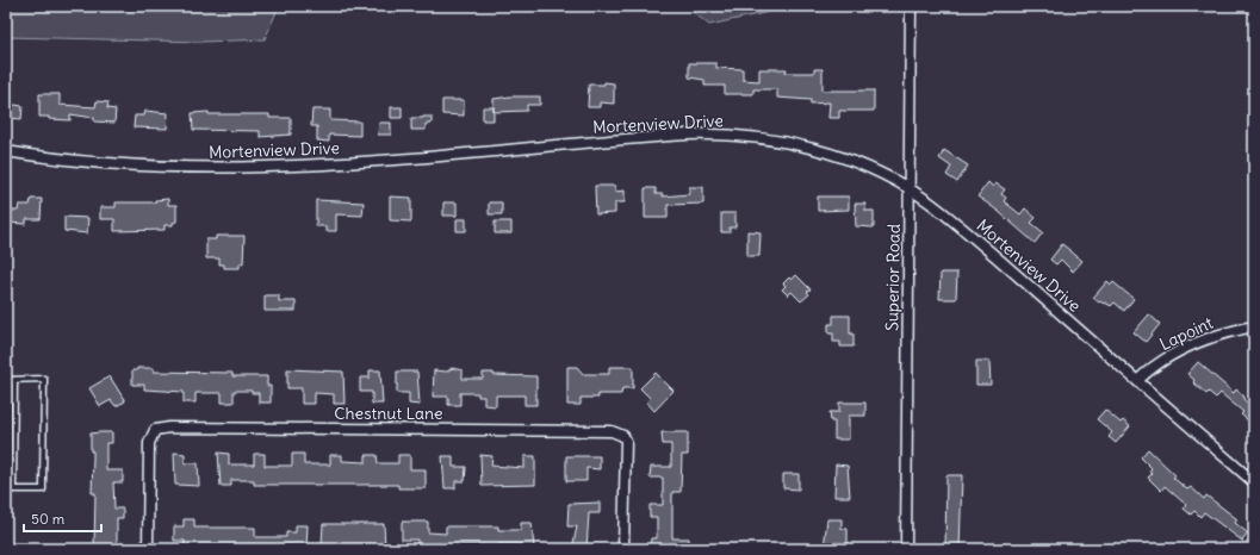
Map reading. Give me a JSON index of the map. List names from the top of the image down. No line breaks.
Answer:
{"streets":{"street":["Mortenview Drive","Superior Road","Lapoint","Chestnut Lane"]},"crossings":[["Mortenview Drive","Superior Road"],["Mortenview Drive","Lapoint"]],"scale_bar":"50 m"}
